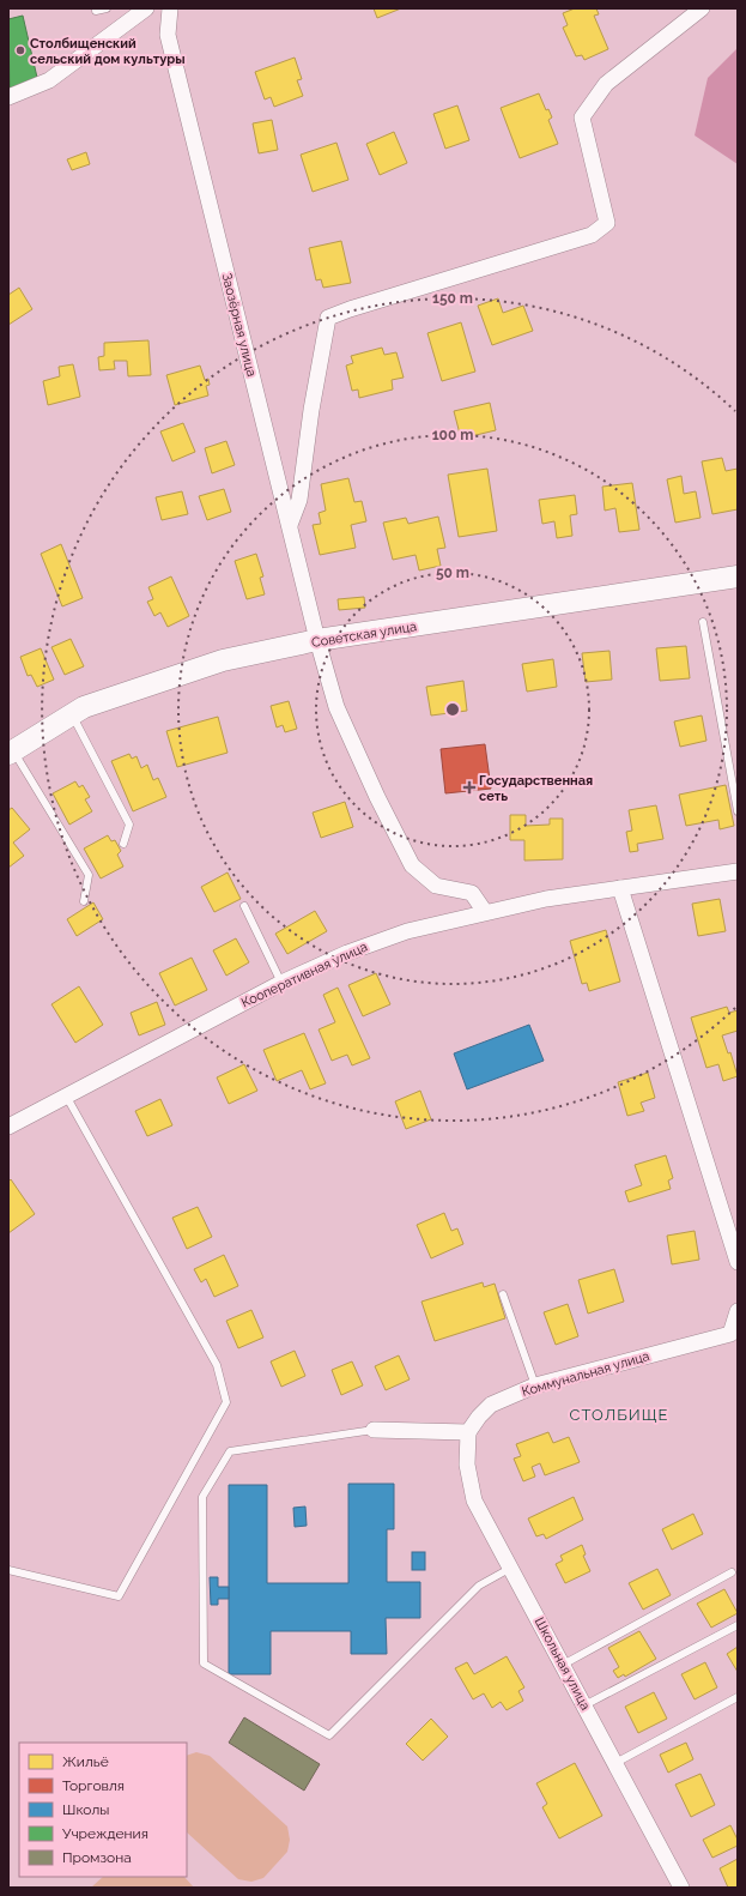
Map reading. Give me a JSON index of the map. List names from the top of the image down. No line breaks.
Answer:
{"streets":{"street":["Заозёрная улица","Советская улица","Кооперативная улица","Коммунальная улица","Школьная улица"]},"crossings":[["Заозёрная улица","Советская улица"],["Заозёрная улица","Кооперативная улица"],["Коммунальная улица","Школьная улица"]],"districts":["СТОЛБИЩЕ"],"places":{"other":["Столбищенский сельский дом культуры"],"health":["Государственная сеть"]},"legend":["Жильё","Торговля","Школы","Учреждения","Промзона"],"rings":["150 m","100 m","50 m"]}
